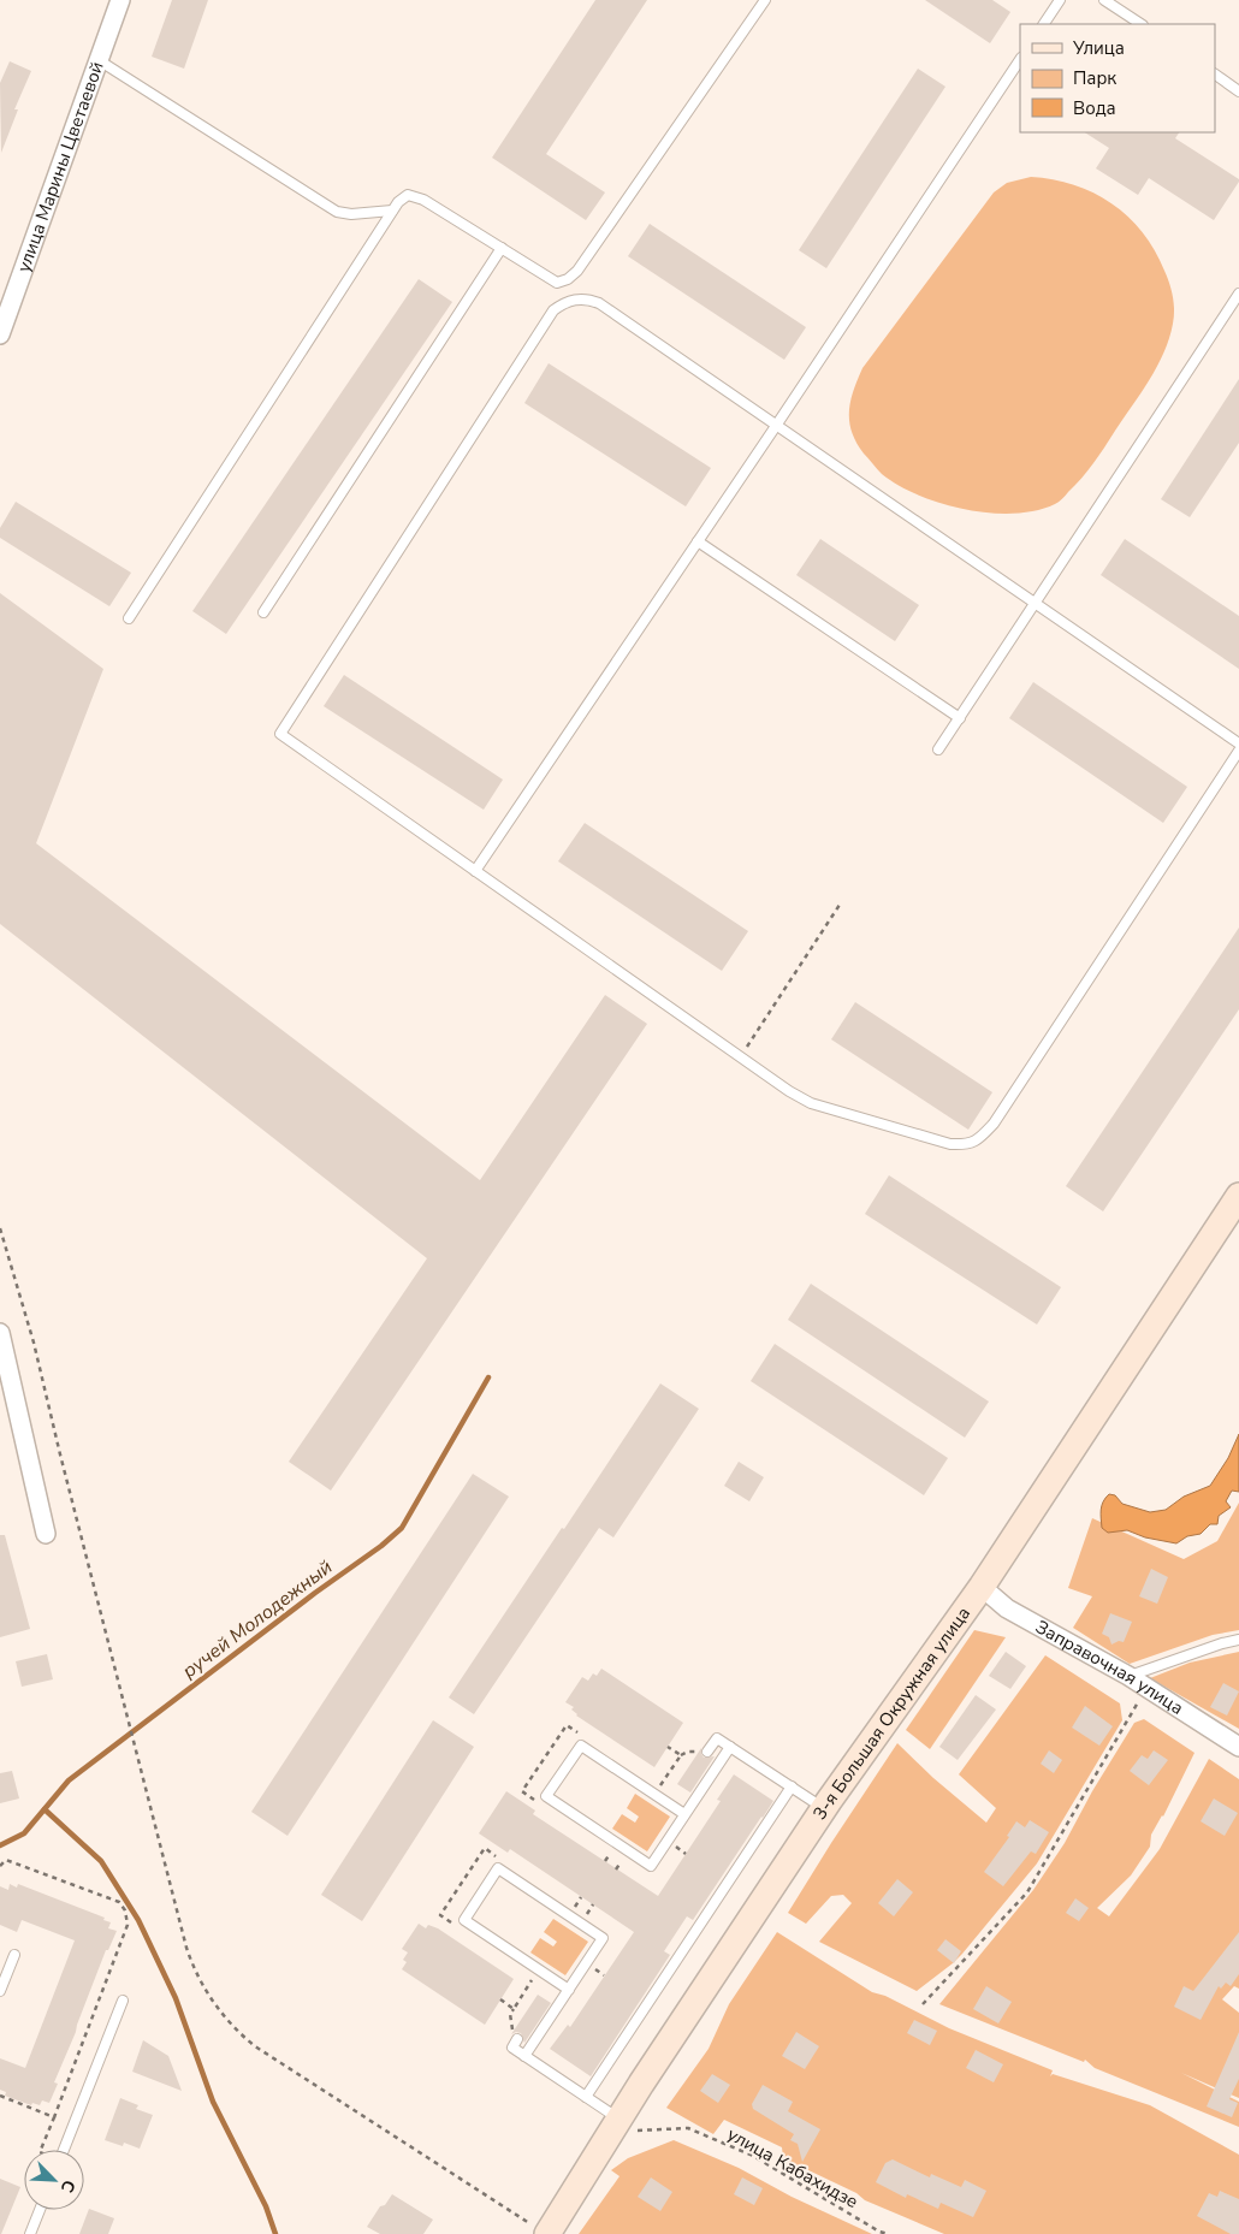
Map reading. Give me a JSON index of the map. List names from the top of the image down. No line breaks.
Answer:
{"streets":{"street":["улица Марины Цветаевой","Заправочная улица","3-я Большая Окружная улица"],"path":["улица Кабахидзе"]},"crossings":[["Заправочная улица","3-я Большая Окружная улица"],["3-я Большая Окружная улица","улица Кабахидзе"]],"water":["ручей Молодежный"],"legend":["Улица","Парк","Вода"],"north":"bottom right"}
